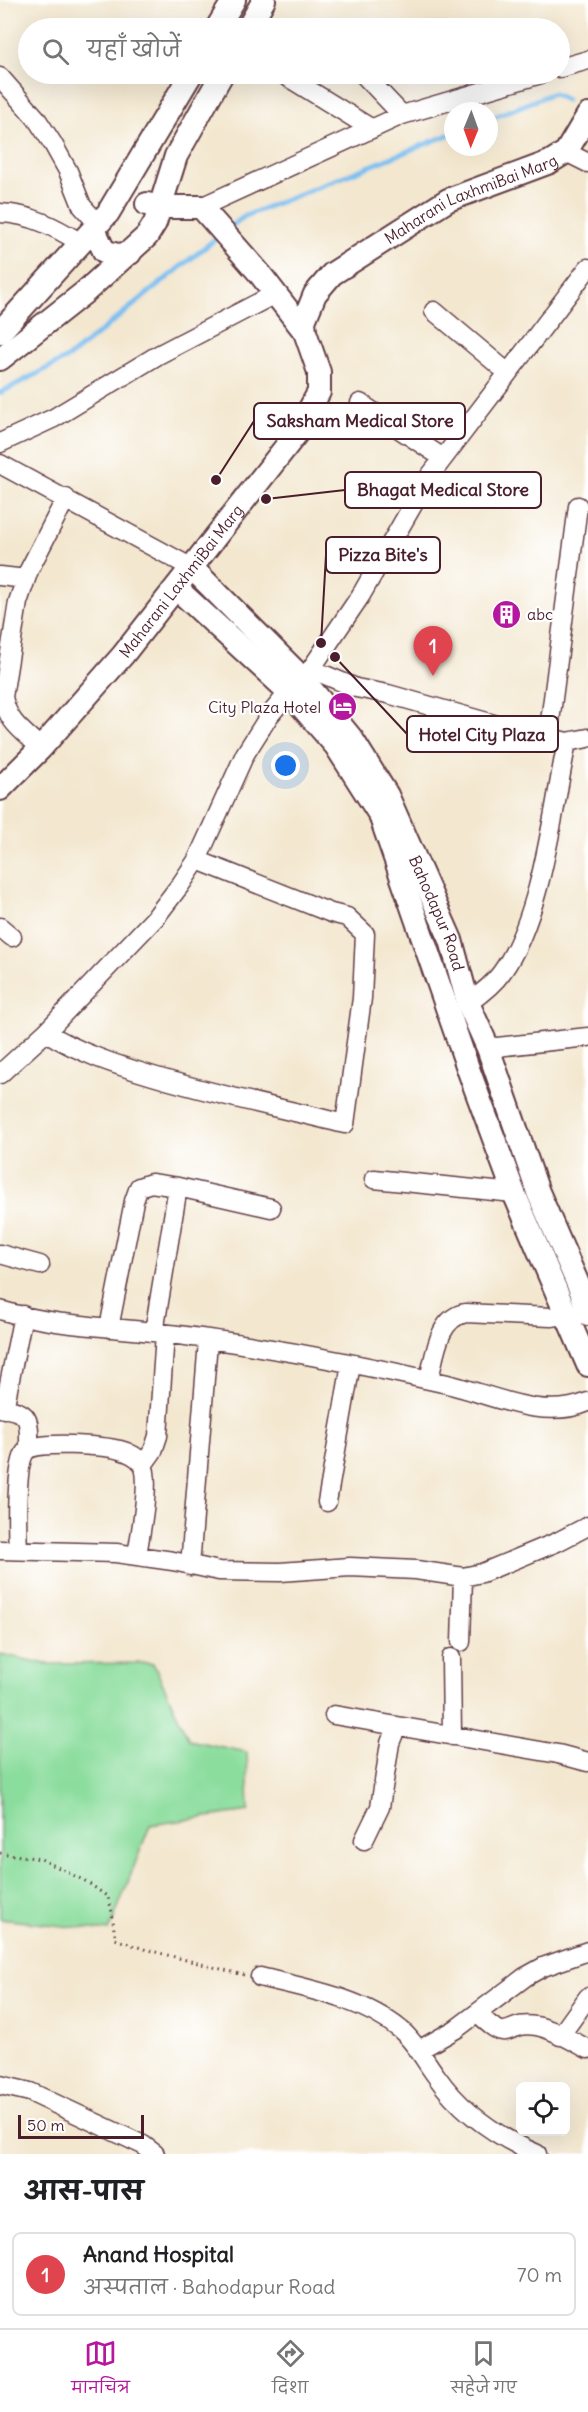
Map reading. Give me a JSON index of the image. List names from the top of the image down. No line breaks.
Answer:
{"streets":{"main road":["Maharani LaxhmiBai Marg","Bahodapur Road"]},"crossings":[["Maharani LaxhmiBai Marg","Bahodapur Road"]],"places":{"other":["Saksham Medical Store","Bhagat Medical Store","Pizza Bite's","Hotel City Plaza"],"building":["abc"],"hotel":["City Plaza Hotel"]},"scale_bar":"50 m","north":"bottom","page":{"search":"यहाँ खोजें","pins":"1","scale":"50 m","heading":"आस-पास","list":[{"mark":"1","name":"Anand Hospital","note":"अस्पताल · Bahodapur Road","value":"70 m"}],"nav":["मानचित्र","दिशा","सहेजे गए"]}}
